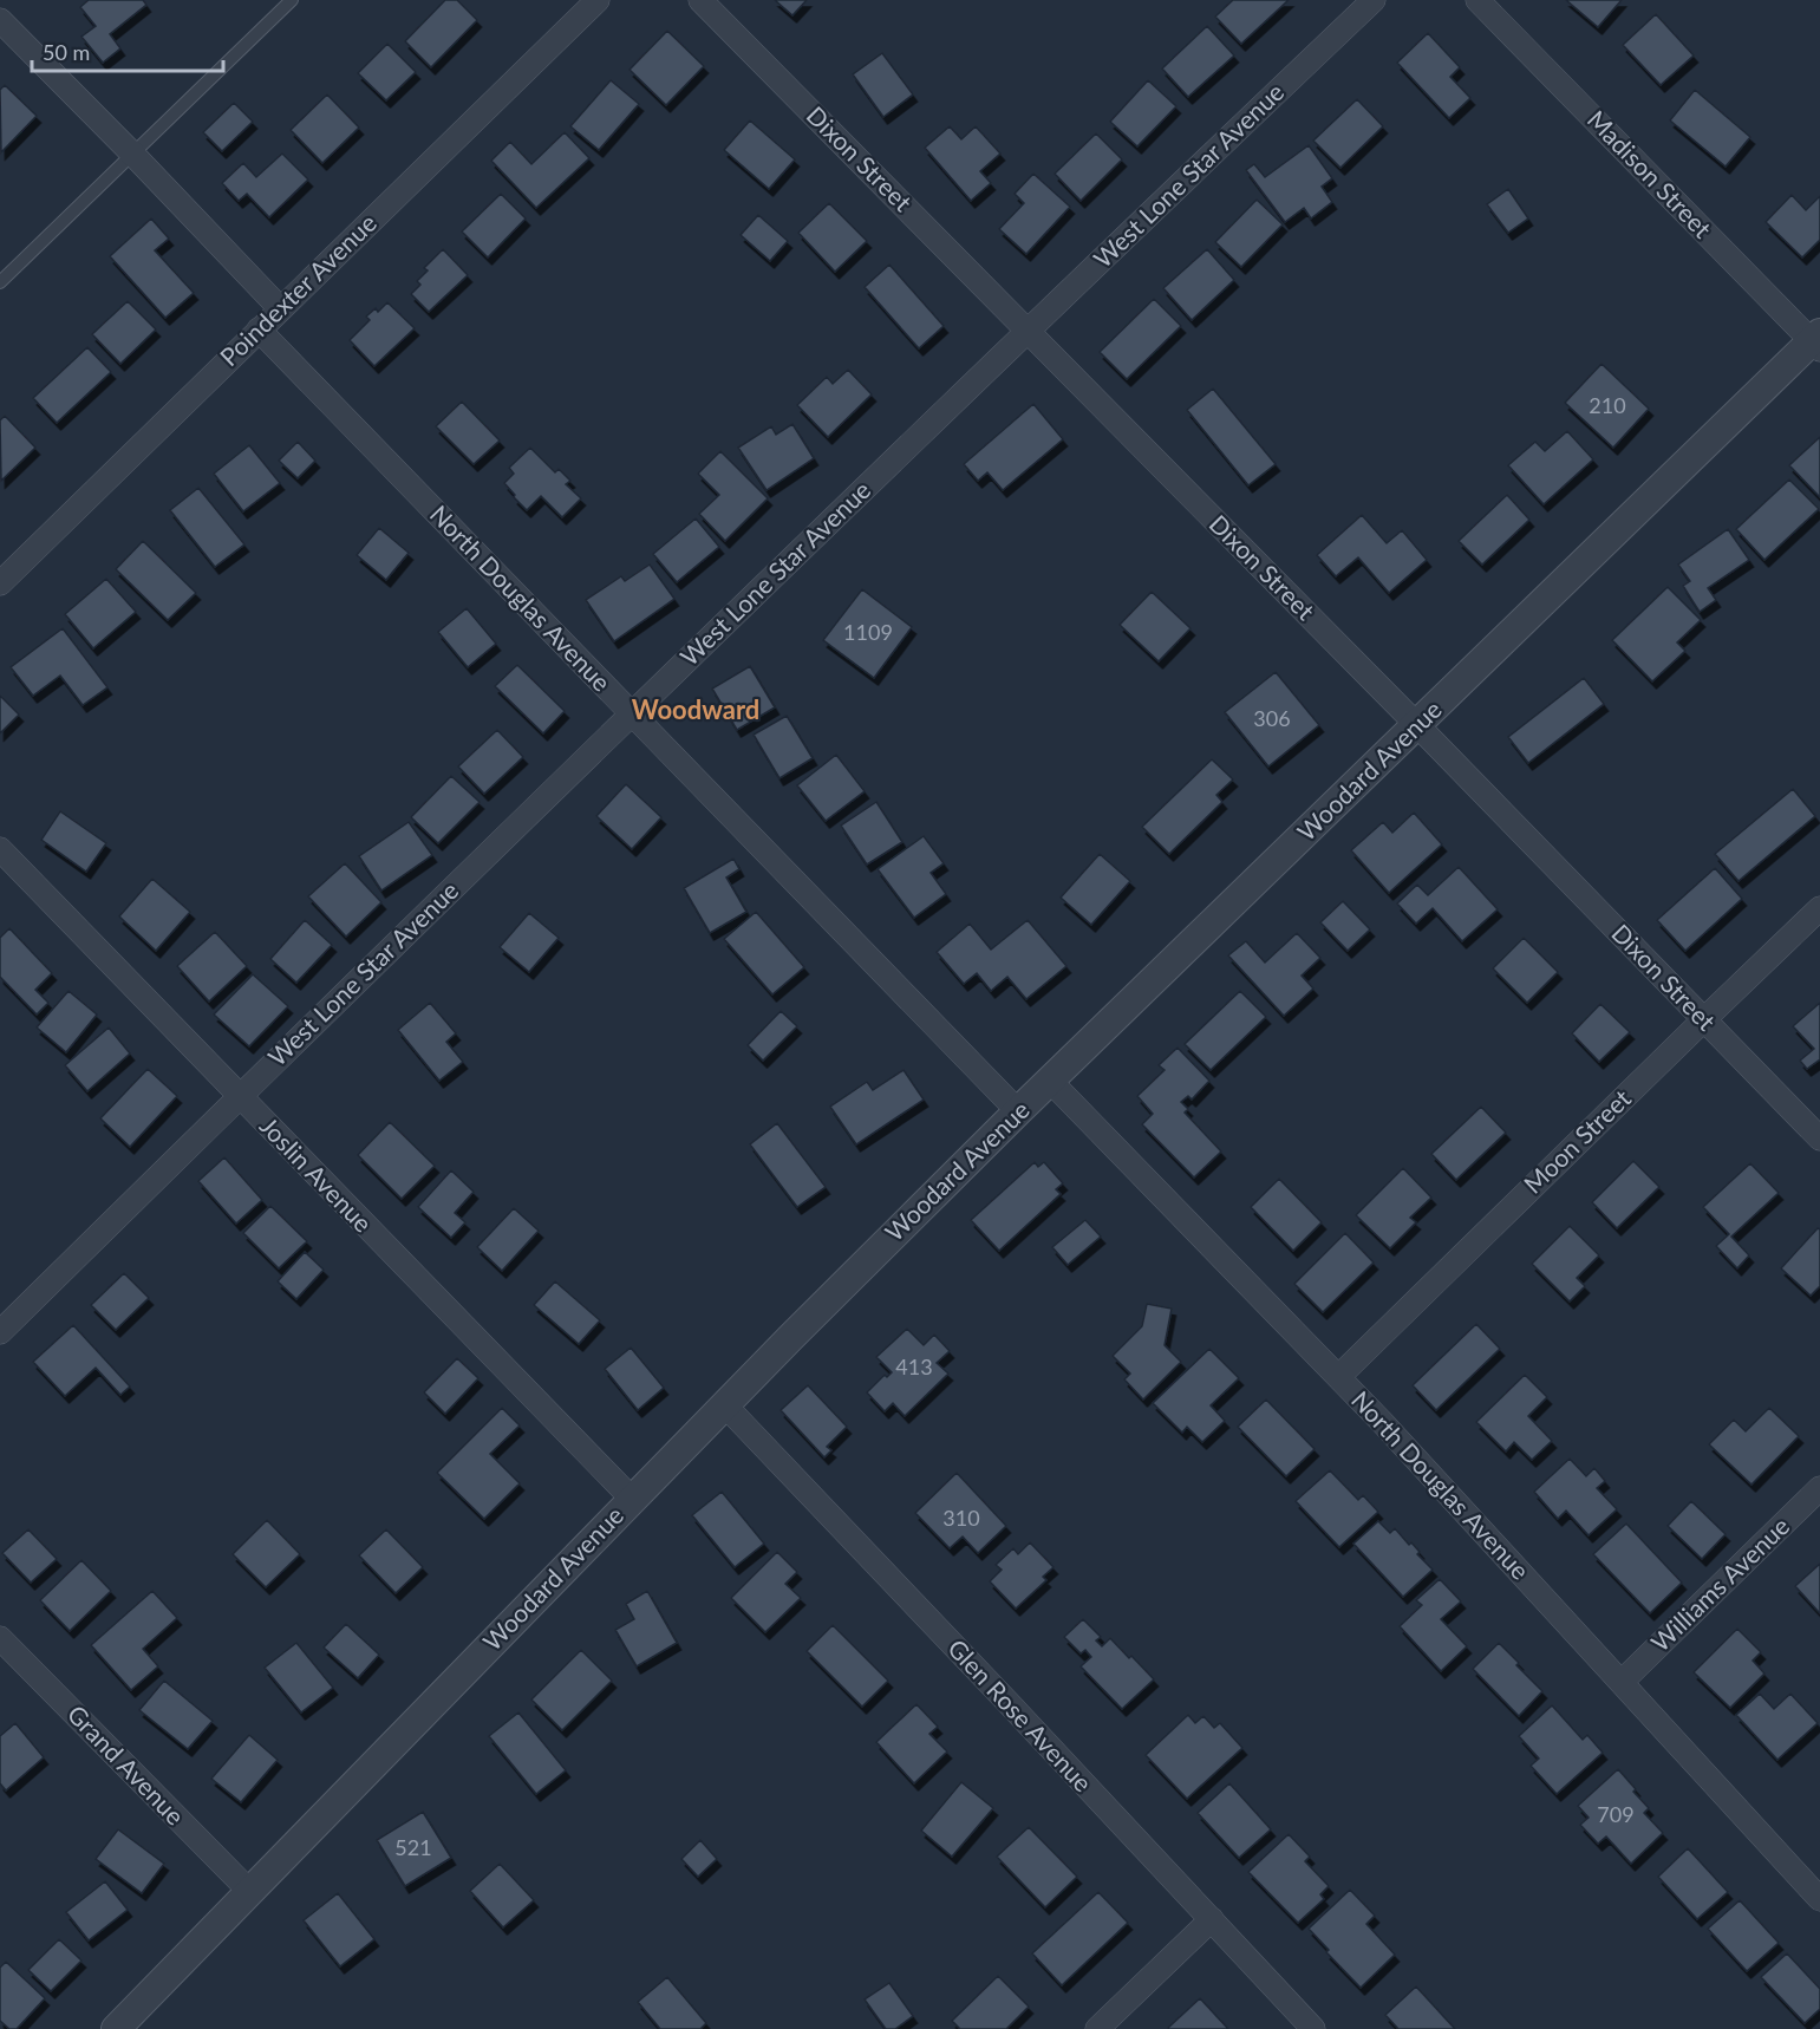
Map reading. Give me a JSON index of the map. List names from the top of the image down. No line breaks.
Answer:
{"streets":{"street":["Dixon Street","Madison Street","West Lone Star Avenue","Poindexter Avenue","North Douglas Avenue","Woodard Avenue","Moon Street","Joslin Avenue","Williams Avenue","Glen Rose Avenue","Grand Avenue"]},"crossings":[["Dixon Street","West Lone Star Avenue"],["Dixon Street","Woodard Avenue"],["Dixon Street","Moon Street"],["Madison Street","Woodard Avenue"],["West Lone Star Avenue","North Douglas Avenue"],["West Lone Star Avenue","Joslin Avenue"],["Poindexter Avenue","North Douglas Avenue"],["North Douglas Avenue","Woodard Avenue"],["North Douglas Avenue","Moon Street"],["North Douglas Avenue","Williams Avenue"],["Woodard Avenue","Joslin Avenue"],["Woodard Avenue","Glen Rose Avenue"],["Woodard Avenue","Grand Avenue"]],"districts":["Woodward"],"house_numbers":["210","1109","306","413","310","709","521"],"scale_bar":"50 m"}
